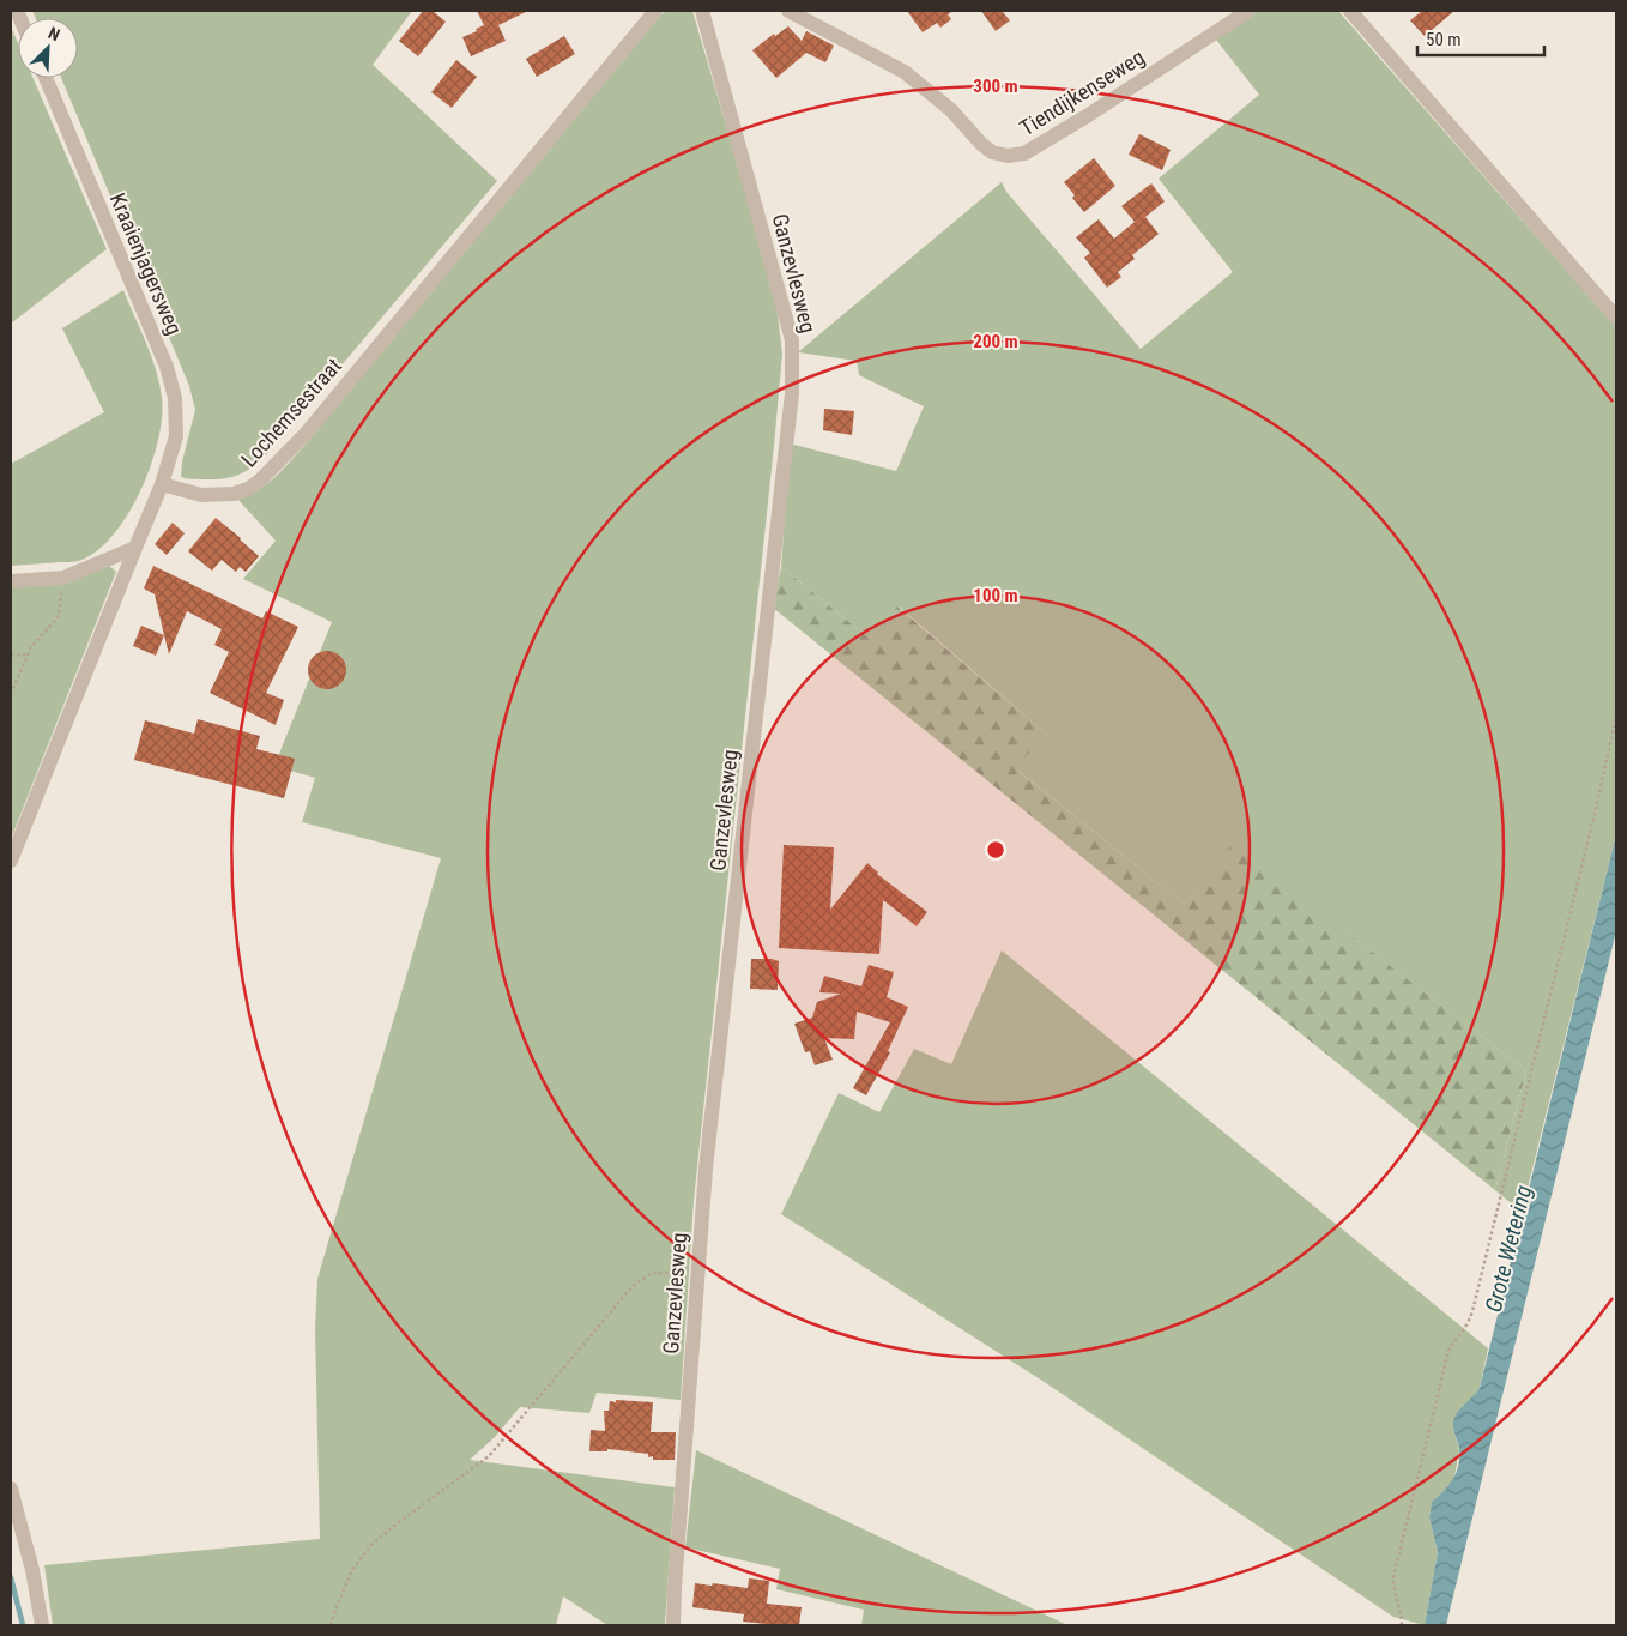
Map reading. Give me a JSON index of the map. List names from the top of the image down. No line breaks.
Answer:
{"streets":{"street":["Tiendijkenseweg","Kraaienjagersweg","Ganzevlesweg","Lochemsestraat"]},"crossings":[["Kraaienjagersweg","Lochemsestraat"]],"water":["Grote Wetering"],"scale_bar":"50 m","north":"top right","rings":["300 m","200 m","100 m"]}
